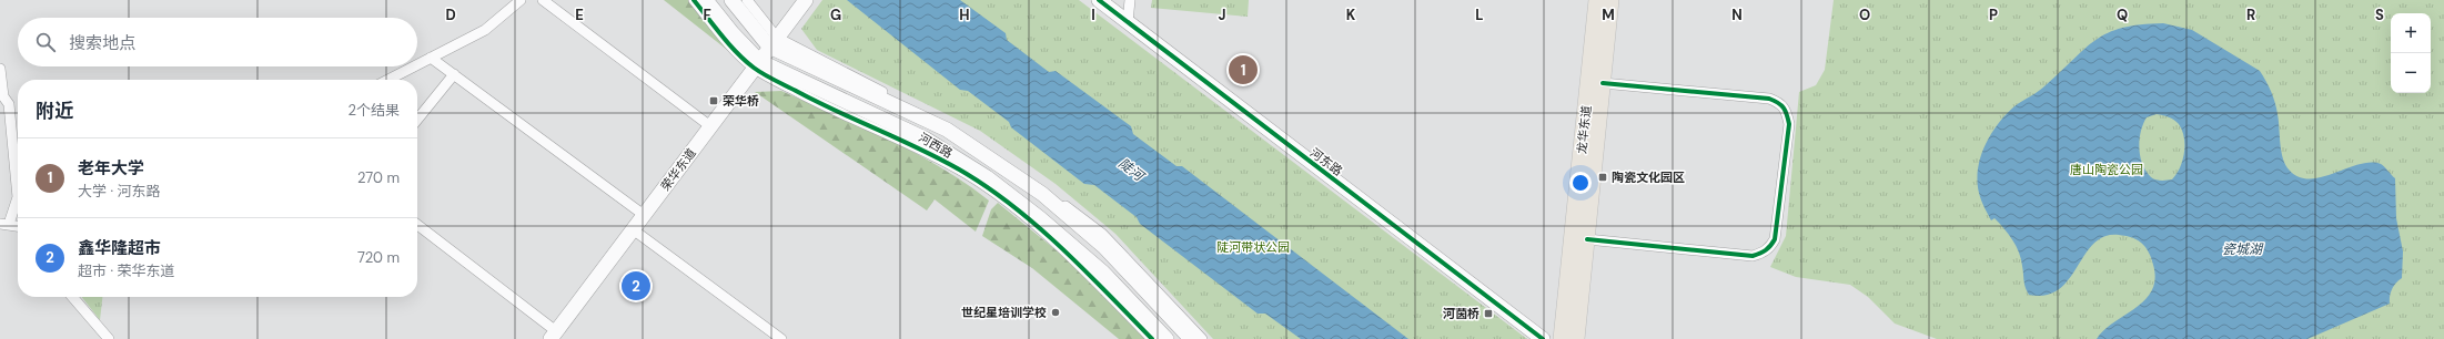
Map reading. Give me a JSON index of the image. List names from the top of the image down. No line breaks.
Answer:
{"streets":{"main road":["龙华东道","河西路","河东路","荣华东道"]},"crossings":[["河西路","荣华东道"]],"water":["陡河","瓷城湖"],"parks":["唐山陶瓷公园","陡河带状公园"],"places":{"transit":["荣华桥","陶瓷文化园区","河茵桥"],"other":["世纪星培训学校"]},"page":{"map_buttons":["+","−"],"search":"搜索地点","pins":["1","2"],"heading":["附近","2个结果"],"list":[{"mark":"1","name":"老年大学","note":"大学 · 河东路","value":"270 m"},{"mark":"2","name":"鑫华隆超市","note":"超市 · 荣华东道","value":"720 m"}]},"grid":{"columns":["D","E","F","G","H","I","J","K","L","M","N","O","P","Q","R","S"]}}
